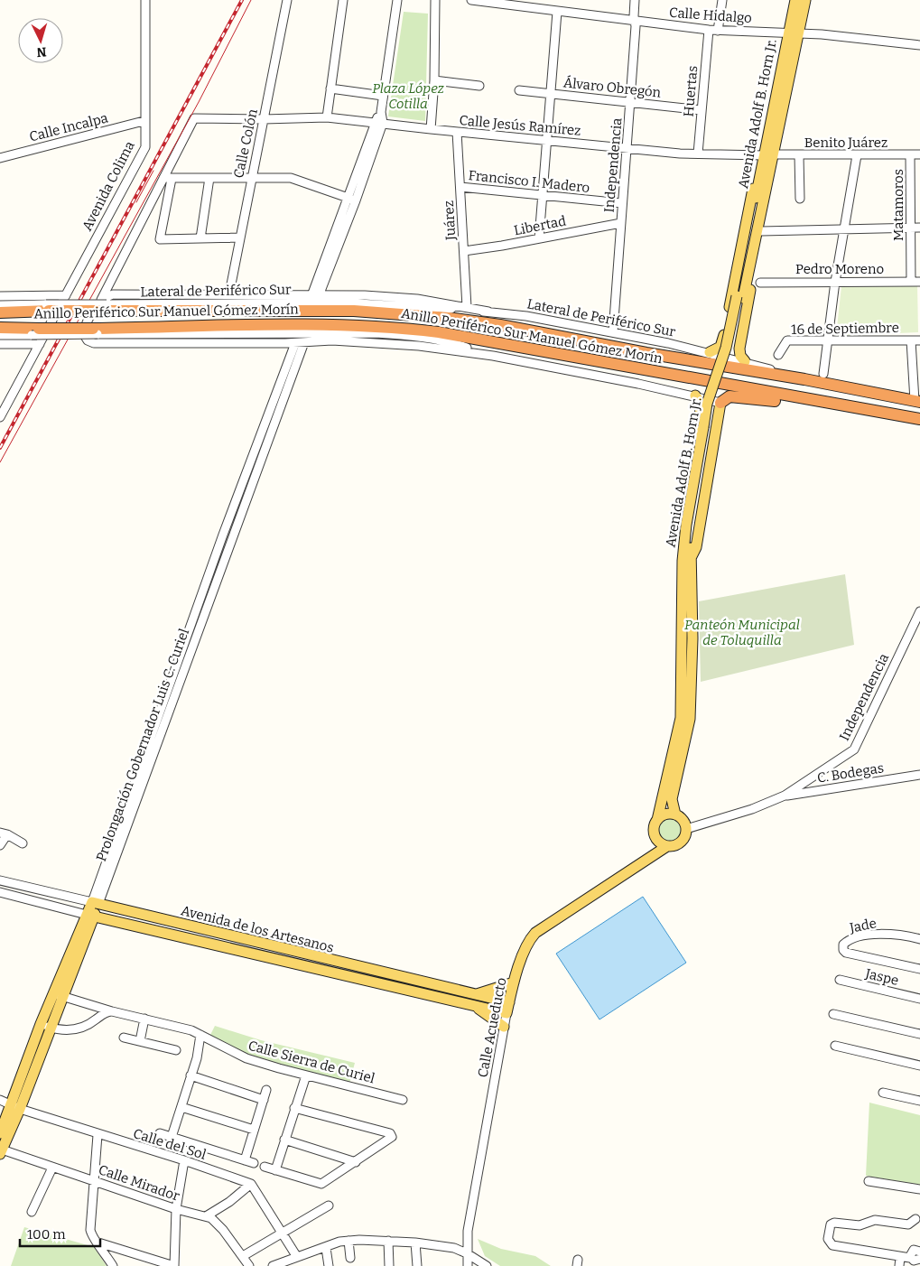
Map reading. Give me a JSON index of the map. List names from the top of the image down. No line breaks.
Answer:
{"streets":{"highway":["Anillo Periférico Sur Manuel Gómez Morín"],"main road":["Avenida Adolf B. Horn Jr.","Prolongación Gobernador Luis C. Curiel","Avenida de los Artesanos","Calle Acueducto"],"street":["Calle Hidalgo","Álvaro Obregón","Huertas","Calle Jesús Ramírez","Calle Incalpa","Benito Juárez","Calle Colón","Independencia","Francisco I. Madero","Avenida Colima","Matamoros","Juárez","Libertad","Pedro Moreno","Lateral de Periférico Sur","16 de Septiembre","C. Bodegas","Jade","Jaspe","Calle Sierra de Curiel","Calle del Sol","Calle Mirador"]},"crossings":[["Calle Hidalgo","Huertas"],["Calle Hidalgo","Avenida Adolf B. Horn Jr."],["Calle Hidalgo","Independencia"],["Álvaro Obregón","Huertas"],["Álvaro Obregón","Independencia"],["Huertas","Calle Jesús Ramírez"],["Avenida Adolf B. Horn Jr.","Calle Jesús Ramírez"],["Avenida Adolf B. Horn Jr.","Benito Juárez"],["Avenida Adolf B. Horn Jr.","Independencia"],["Avenida Adolf B. Horn Jr.","Calle Acueducto"],["Calle Jesús Ramírez","Benito Juárez"],["Calle Jesús Ramírez","Calle Colón"],["Calle Jesús Ramírez","Independencia"],["Calle Jesús Ramírez","Juárez"],["Calle Incalpa","Avenida Colima"],["Benito Juárez","Matamoros"],["Independencia","Francisco I. Madero"],["Independencia","Libertad"],["Independencia","Lateral de Periférico Sur"],["Independencia","C. Bodegas"],["Independencia","Calle Acueducto"],["Francisco I. Madero","Juárez"],["Matamoros","Pedro Moreno"],["Juárez","Libertad"],["Lateral de Periférico Sur","Anillo Periférico Sur Manuel Gómez Morín"],["Prolongación Gobernador Luis C. Curiel","Avenida de los Artesanos"],["Prolongación Gobernador Luis C. Curiel","Calle Sierra de Curiel"],["Prolongación Gobernador Luis C. Curiel","Calle del Sol"],["Prolongación Gobernador Luis C. Curiel","Calle Mirador"],["Avenida de los Artesanos","Calle Acueducto"]],"parks":["Plaza López Cotilla","Panteón Municipal de Toluquilla"],"scale_bar":"100 m","north":"bottom"}
